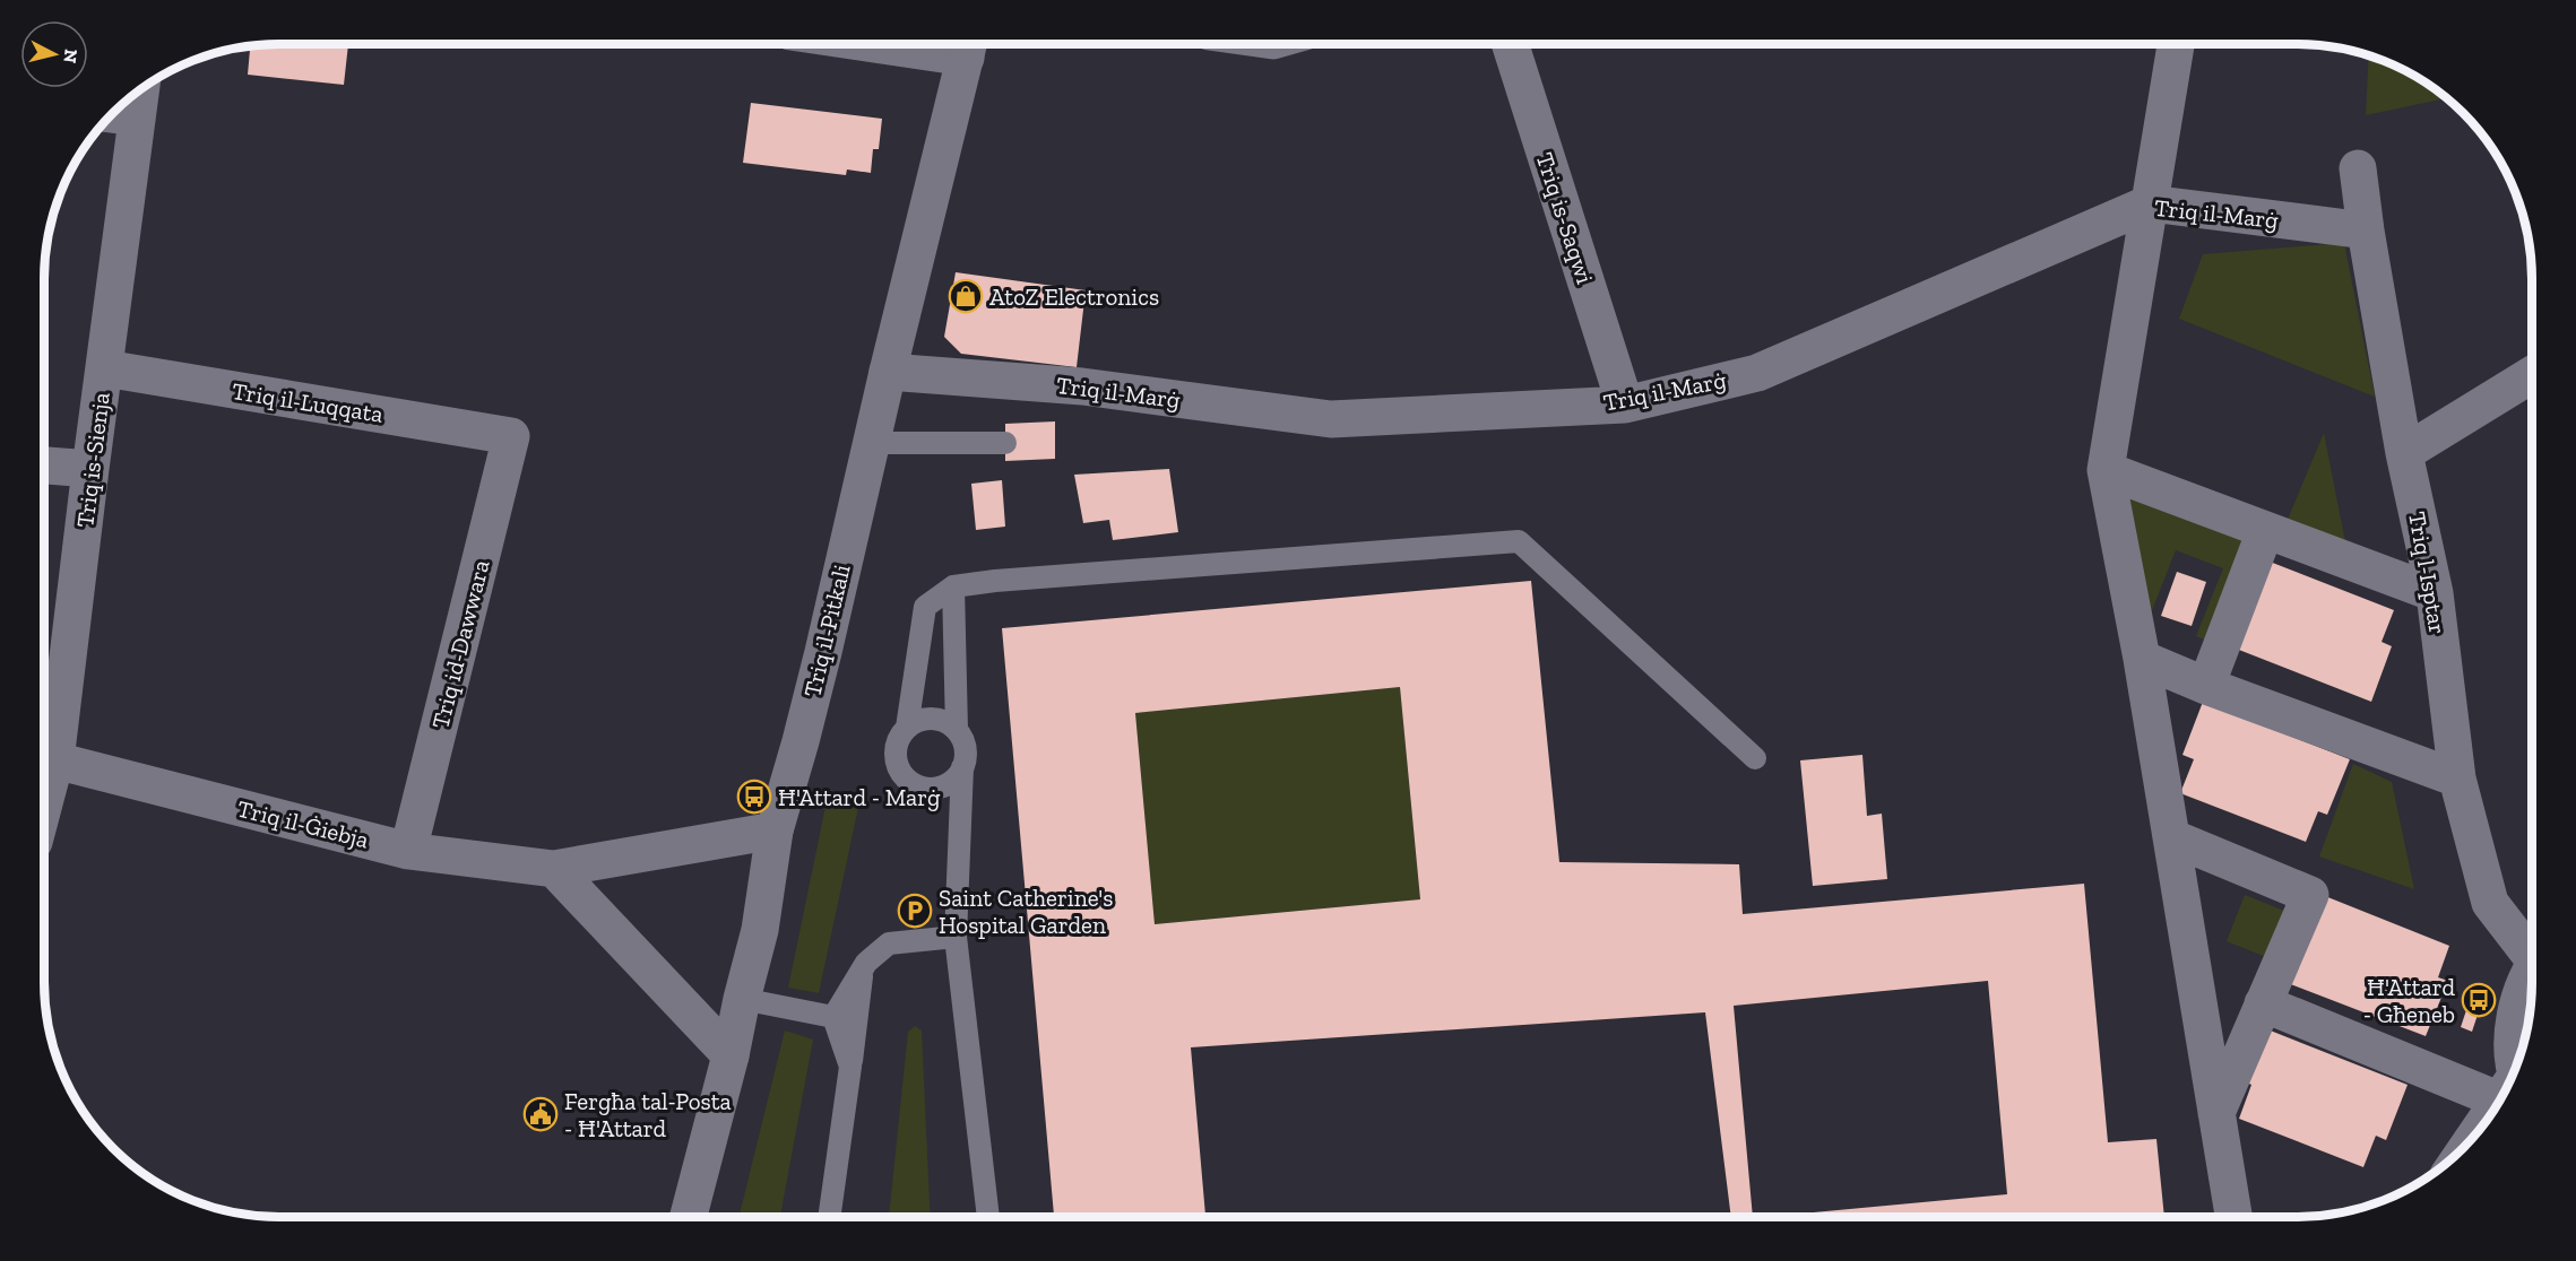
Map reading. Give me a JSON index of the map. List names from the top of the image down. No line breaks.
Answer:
{"streets":{"street":["Triq il-Marġ","Triq is-Saqwi","Triq il-Luqqata","Triq is-Sienja","Triq l-Isptar","Triq il-Pitkali","Triq id-Dawwara","Triq il-Ġiebja"]},"crossings":[["Triq il-Marġ","Triq is-Saqwi"],["Triq il-Marġ","Triq l-Isptar"],["Triq il-Marġ","Triq il-Pitkali"],["Triq il-Luqqata","Triq is-Sienja"],["Triq il-Luqqata","Triq id-Dawwara"],["Triq is-Sienja","Triq il-Ġiebja"],["Triq il-Pitkali","Triq il-Ġiebja"],["Triq id-Dawwara","Triq il-Ġiebja"]],"places":{"shop":["AtoZ Electronics"],"bus stop":["Ħ'Attard - Marġ","Ħ'Attard - Għeneb"],"parking":["Saint Catherine's Hospital Garden"],"public building":["Fergħa tal-Posta - Ħ'Attard"]},"north":"right"}
